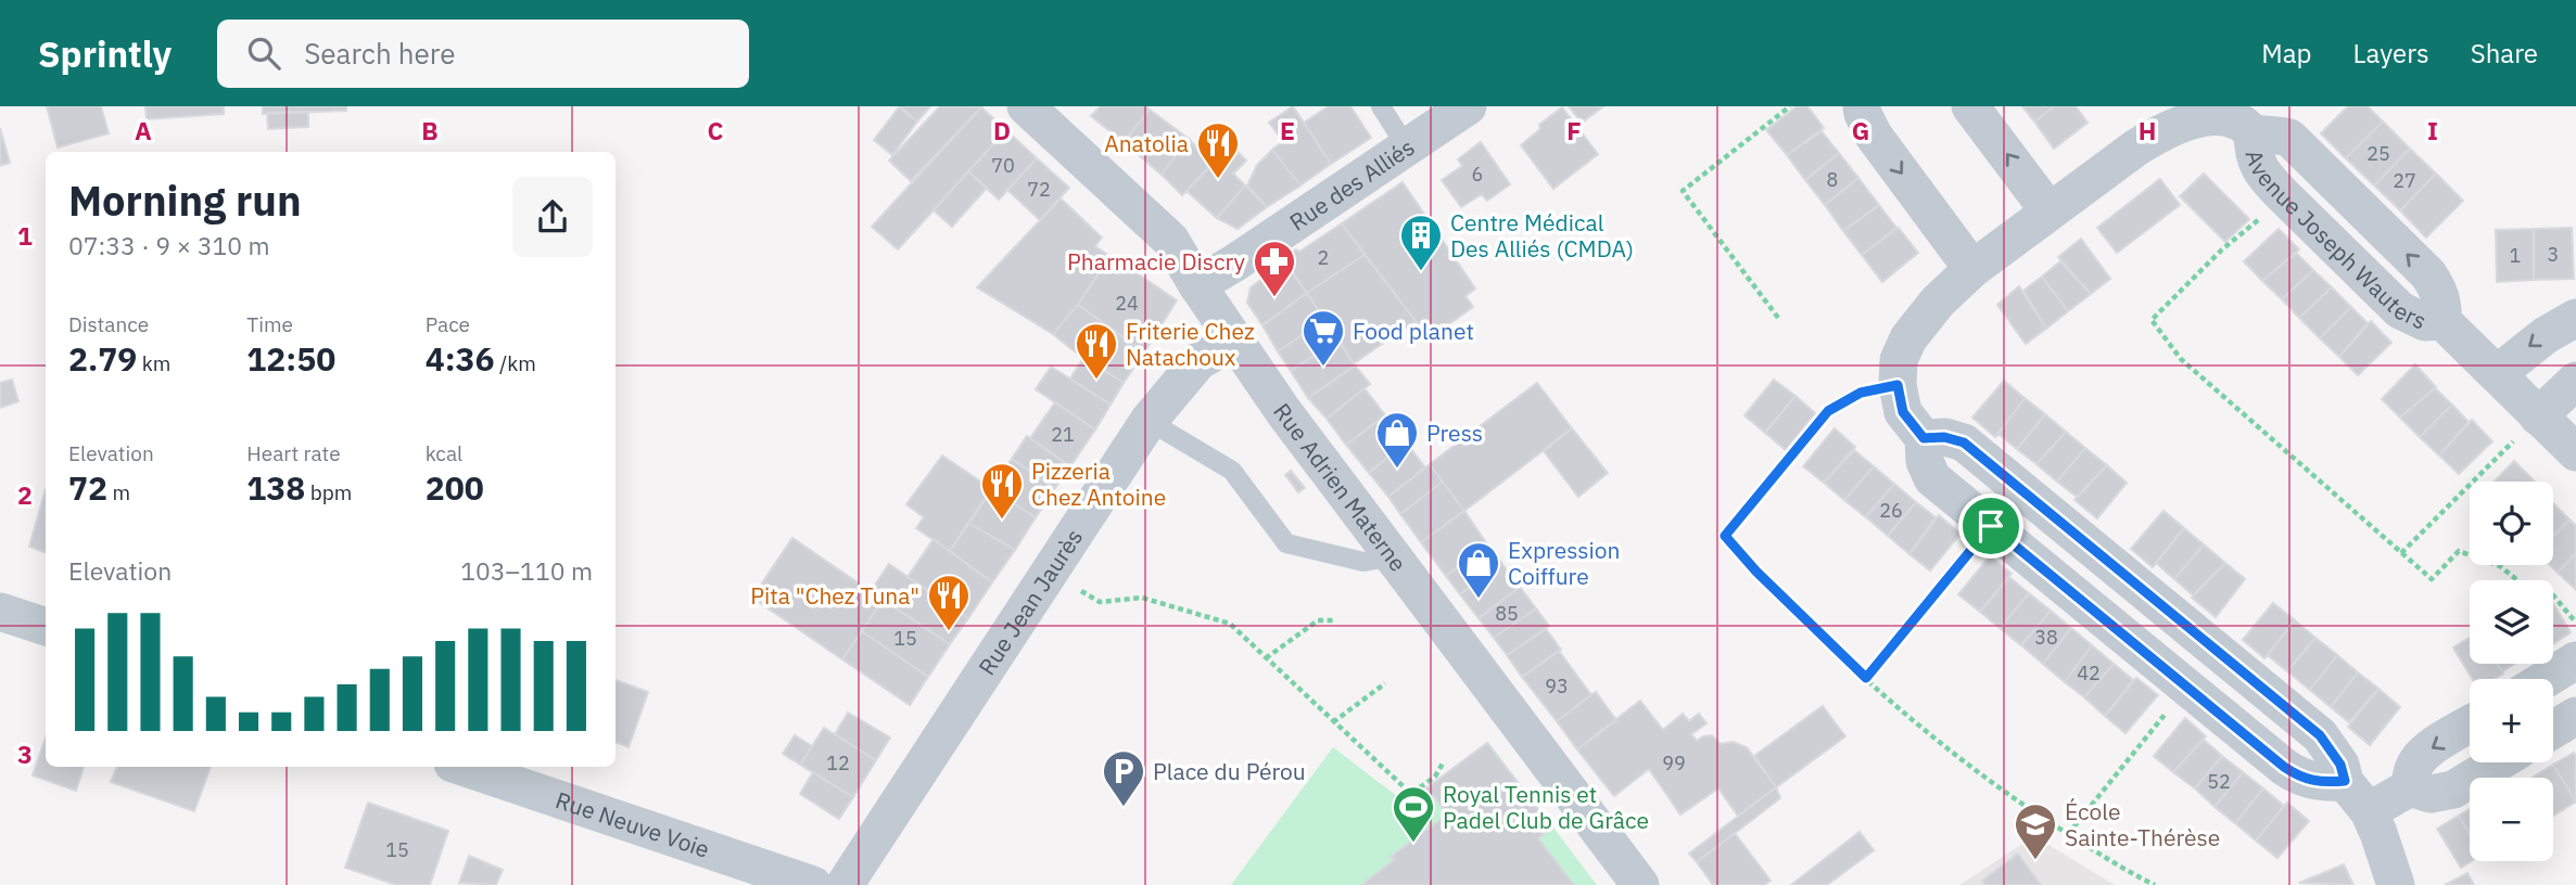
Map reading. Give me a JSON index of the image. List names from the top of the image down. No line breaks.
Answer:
{"streets":{"street":["Rue des Alliés","Avenue Joseph Wauters","Rue Adrien Materne","Rue Jean Jaurès","Rue Neuve Voie"]},"crossings":[["Rue des Alliés","Rue Adrien Materne"],["Rue Adrien Materne","Rue Jean Jaurès"]],"places":{"restaurant":["Anatolia","Friterie Chez Natachoux","Pizzeria Chez Antoine","Pita \"Chez Tuna\""],"building":["Centre Médical Des Alliés (CMDA)"],"pharmacy":["Pharmacie Discry"],"supermarket":["Food planet"],"shop":["Press","Expression Coiffure"],"parking":["Place du Pérou"],"sports":["Royal Tennis et Padel Club de Grâce"],"school or university":["École Sainte-Thérèse"]},"house_numbers":["25","70","6","8","27","72","3","1","2","24","21","26","85","38","15","42","93","12","99","52","15"],"page":{"header":"Sprintly","search":"Search here","nav":["Map","Layers","Share"],"heading":["Morning run","07:33 · 9 × 310 m"],"stats":[["Distance","2.79 km"],["Time","12:50"],["Pace","4:36 /km"],["Elevation","72 m"],["Heart rate","138 bpm"],["kcal","200"]],"map_buttons":["+","−"],"chart":["Elevation","103–110 m"]},"grid":{"columns":["A","B","C","D","E","F","G","H","I"],"rows":["1","2","3"]}}
